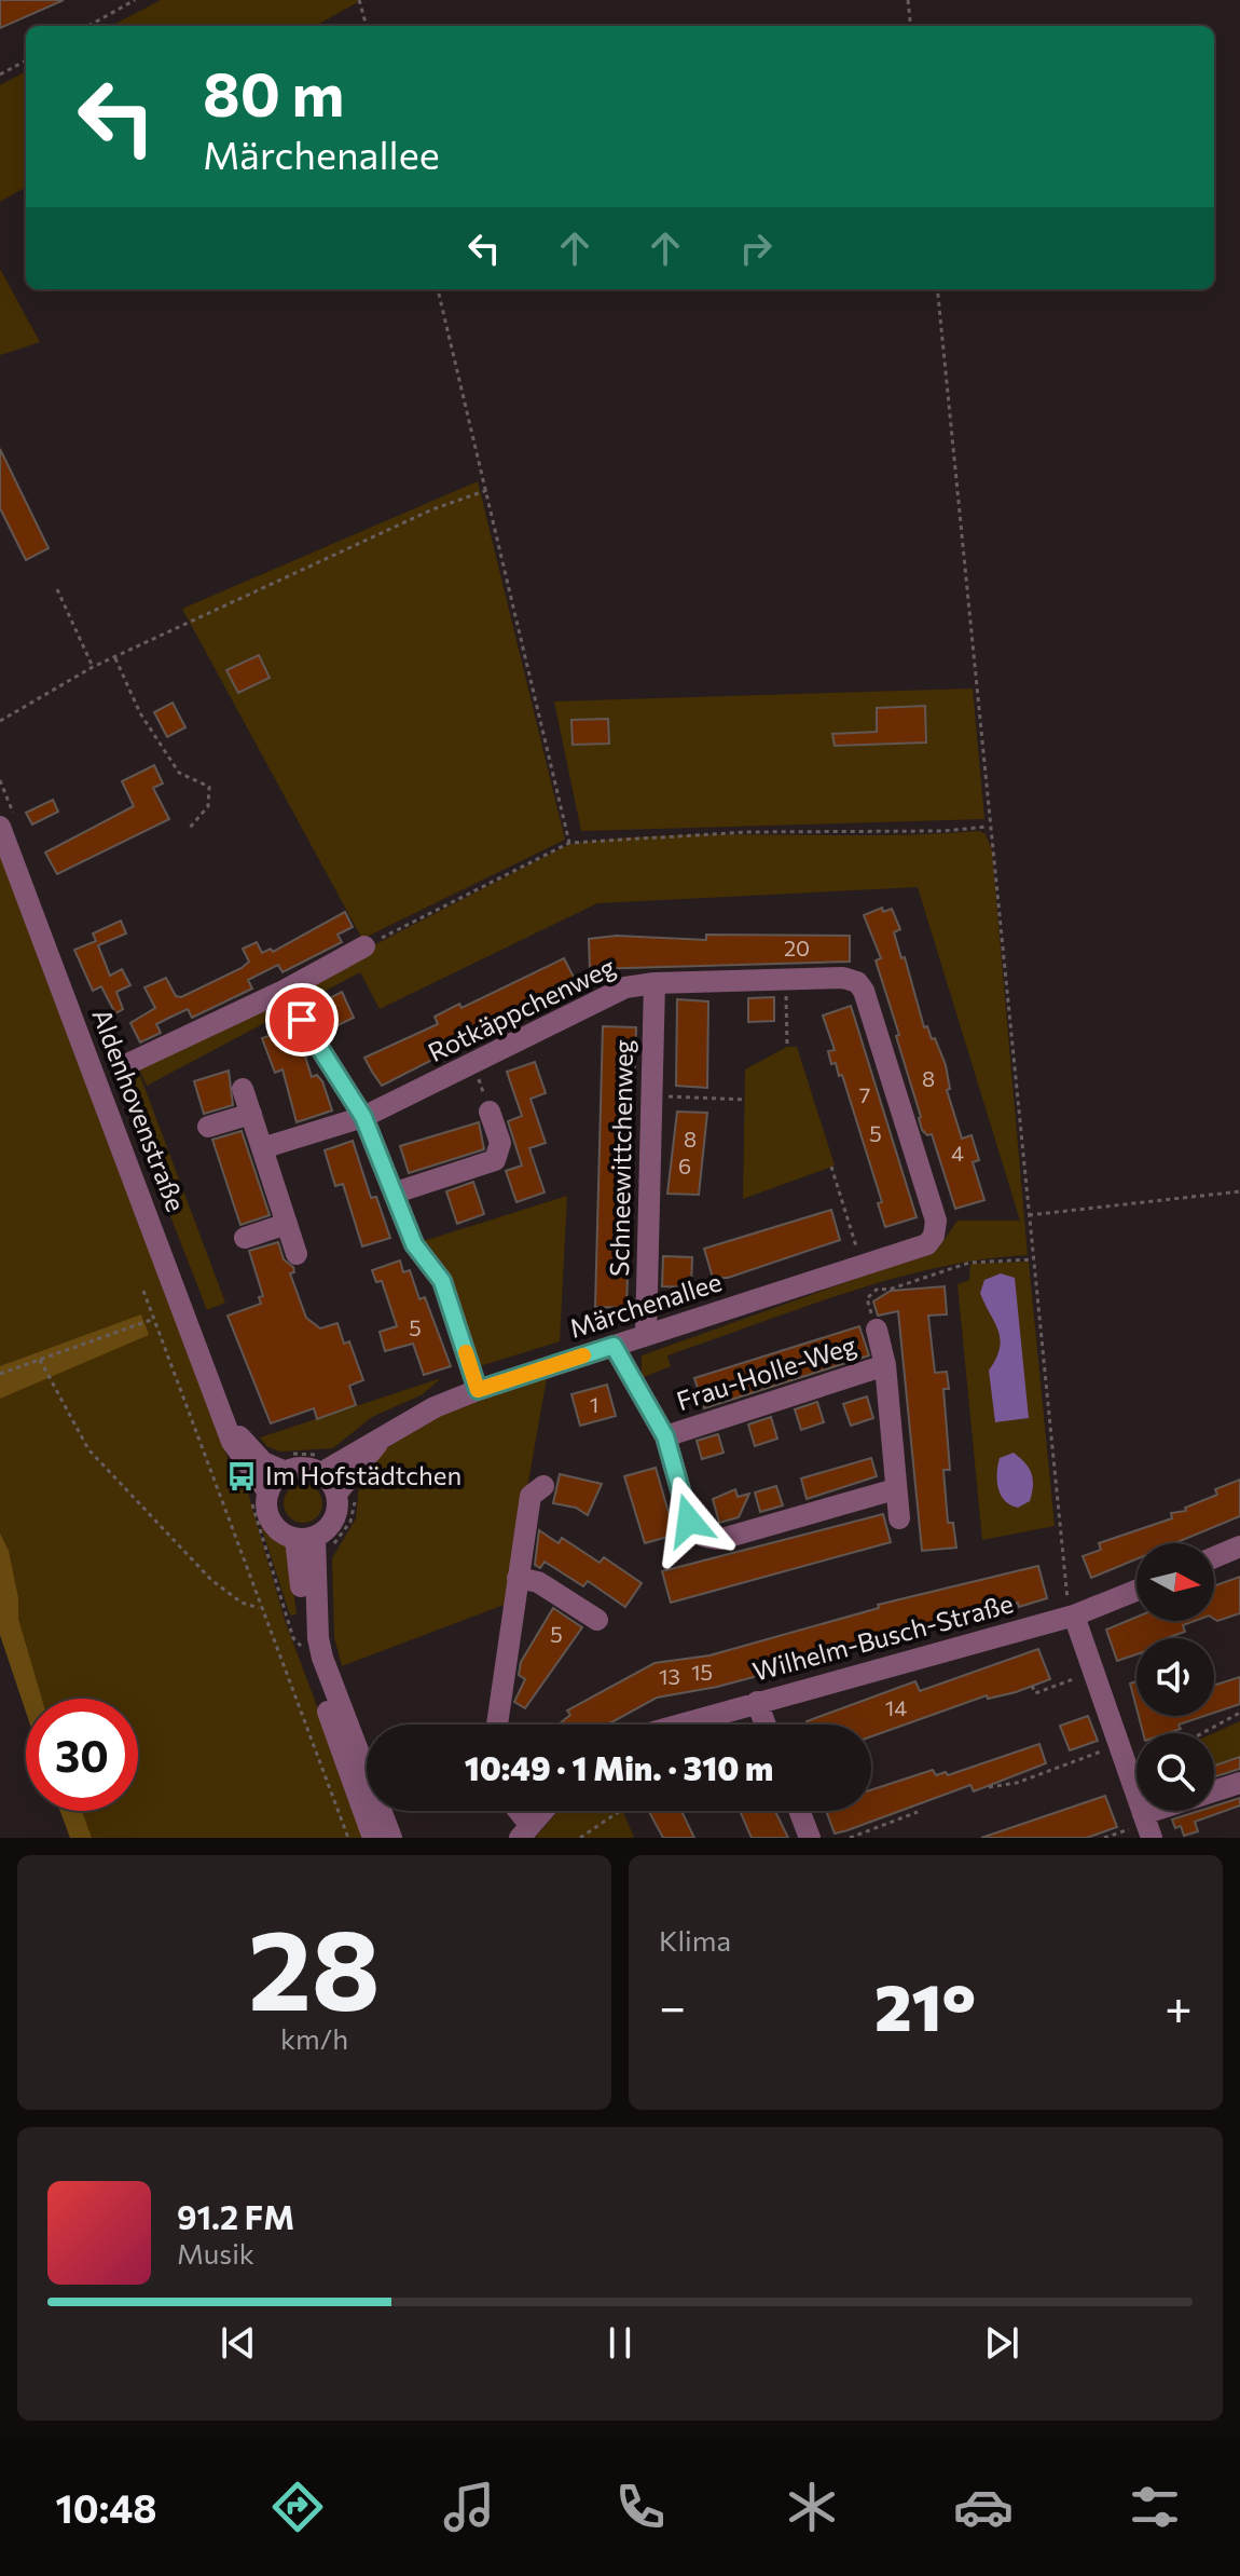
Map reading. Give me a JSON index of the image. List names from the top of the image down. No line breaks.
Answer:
{"streets":{"street":["Rotkäppchenweg","Aldenhovenstraße","Schneewittchenweg","Märchenallee","Frau-Holle-Weg","Wilhelm-Busch-Straße"]},"crossings":[["Rotkäppchenweg","Schneewittchenweg"],["Rotkäppchenweg","Märchenallee"],["Aldenhovenstraße","Märchenallee"],["Schneewittchenweg","Märchenallee"],["Märchenallee","Frau-Holle-Weg"]],"places":{"bus stop":["Im Hofstädtchen"]},"house_numbers":["20","8","7","5","8","4","6","5","1","5","15","13","14"],"north":"right","page":{"turn":["80 m","Märchenallee"],"limit":"30","trip":"10:49 · 1 Min. · 310 m","tile":[["28","km/h"],"Klima"],"heat":["−","21°","+"],"song":["91.2 FM","Musik"],"tabs":"10:48"}}
